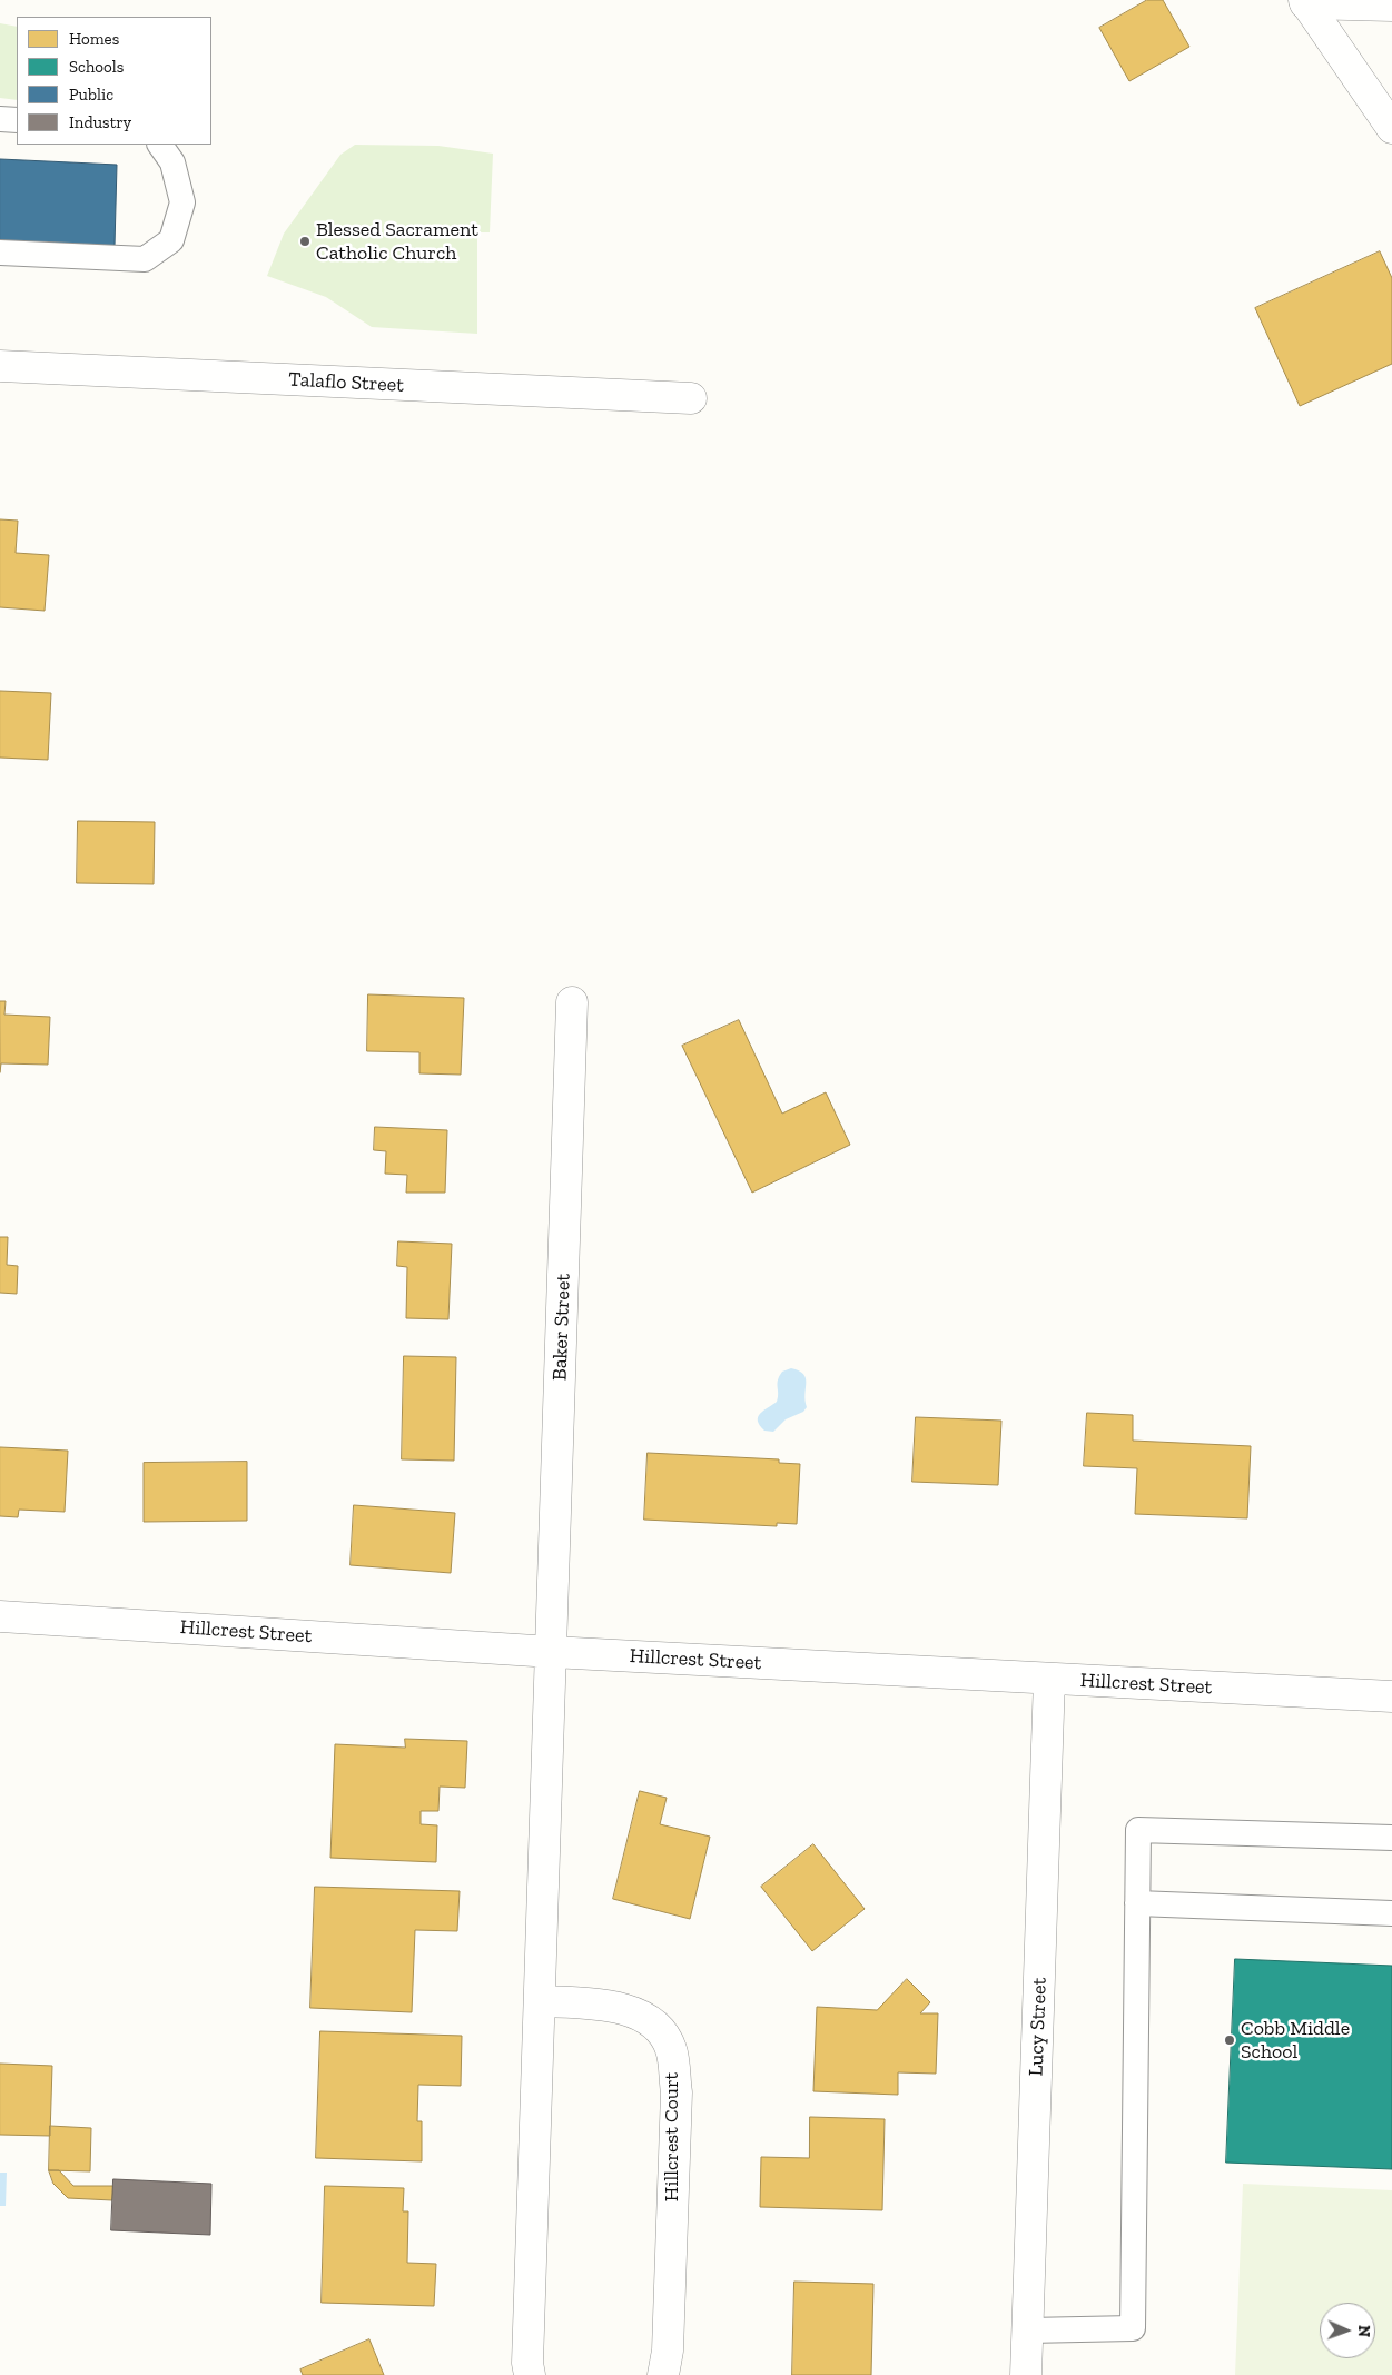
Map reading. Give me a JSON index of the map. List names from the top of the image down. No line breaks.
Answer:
{"streets":{"street":["Talaflo Street","Baker Street","Hillcrest Street","Lucy Street","Hillcrest Court"]},"crossings":[["Baker Street","Hillcrest Street"],["Hillcrest Street","Lucy Street"]],"places":["Blessed Sacrament Catholic Church","Cobb Middle School"],"legend":["Homes","Schools","Public","Industry"],"north":"right"}
